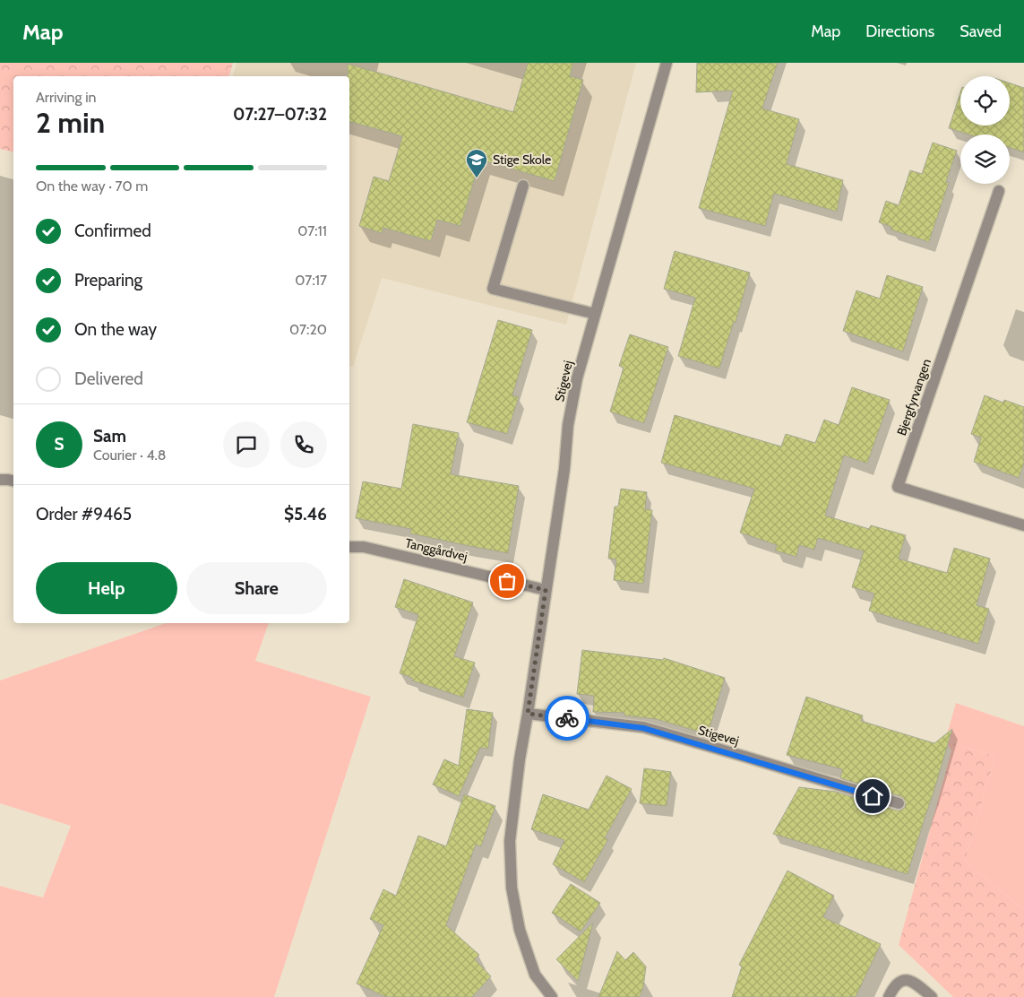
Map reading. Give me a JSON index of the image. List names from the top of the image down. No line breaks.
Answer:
{"streets":{"street":["Stigevej","Bjergfyrvangen","Tanggårdvej"]},"crossings":[["Stigevej","Tanggårdvej"]],"places":{"school or university":["Stige Skole"]},"page":{"header":"Map","nav":["Map","Directions","Saved"],"heading":["2 min","Arriving in","07:27–07:32"],"panel":["Sam","Courier · 4.8","Order #9465","$5.46"],"bar":"On the way · 70 m","list":[["Confirmed","07:11"],["Preparing","07:17"],["On the way","07:20"],"Delivered"],"round":"S","buttons":["Help","Share"]}}
